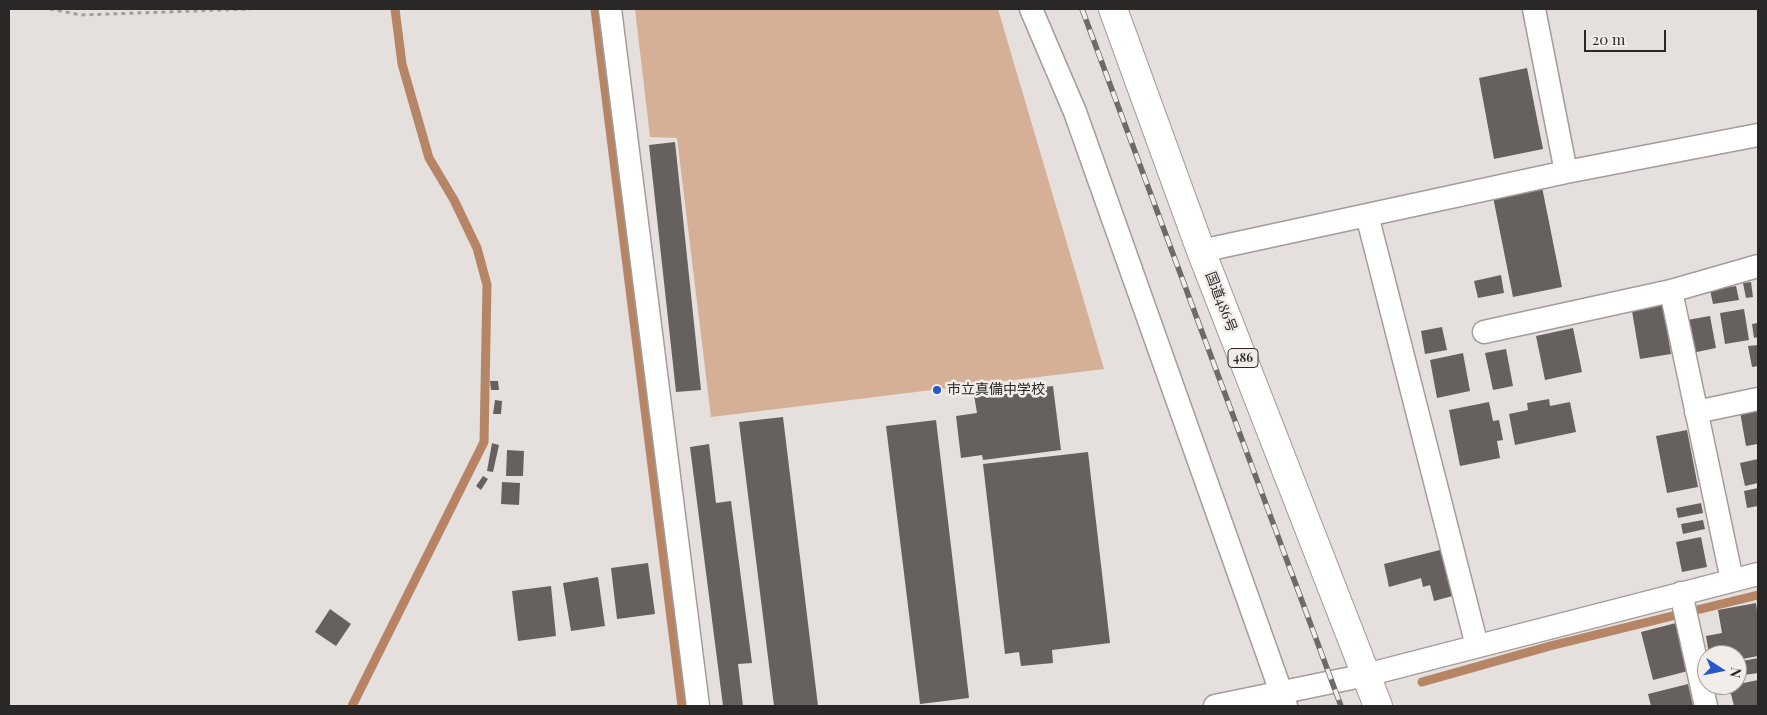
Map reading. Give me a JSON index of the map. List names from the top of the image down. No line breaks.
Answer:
{"streets":{"highway":["国道486号","486"]},"places":["市立真備中学校"],"scale_bar":"20 m","north":"right"}
